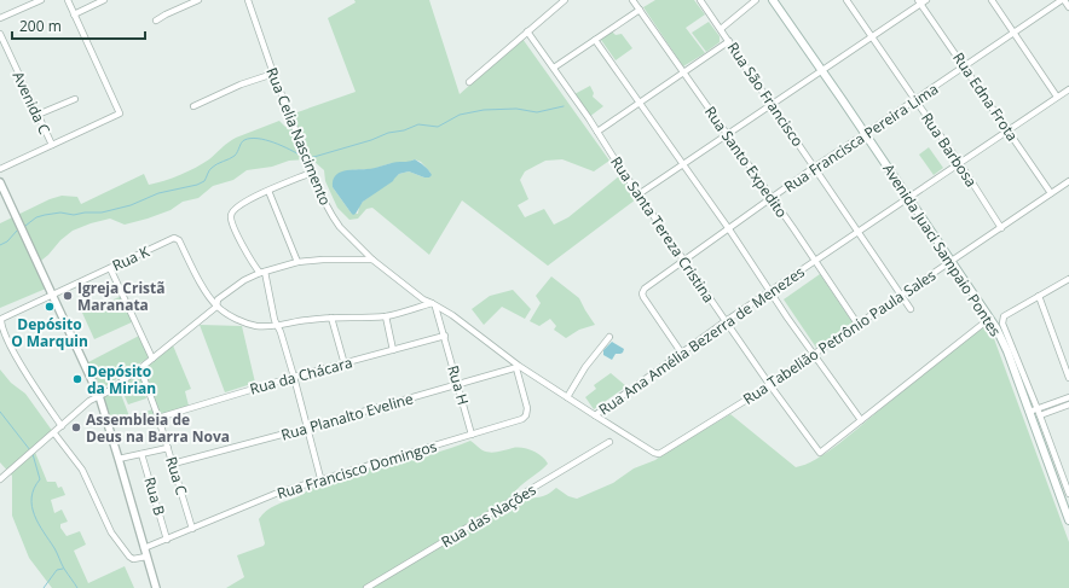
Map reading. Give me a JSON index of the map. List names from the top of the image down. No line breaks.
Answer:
{"streets":{"main road":["Avenida Juaci Sampaio Pontes"],"street":["Rua São Francisco","Rua Edna Frota","Avenida C","Rua Celia Nascimento","Rua Francisca Pereira Lima","Rua Barbosa","Rua Santo Expedito","Rua Santa Tereza Cristina","Rua K","Rua Tabelião Petrônio Paula Sales","Rua Ana Amélia Bezerra de Menezes","Rua da Chácara","Rua H","Rua Planalto Eveline","Rua Francisco Domingos","Rua C","Rua B","Rua das Nações"]},"crossings":[["Rua São Francisco","Rua Francisca Pereira Lima"],["Rua São Francisco","Rua Tabelião Petrônio Paula Sales"],["Rua São Francisco","Rua Ana Amélia Bezerra de Menezes"],["Rua Edna Frota","Rua Francisca Pereira Lima"],["Rua Edna Frota","Rua Tabelião Petrônio Paula Sales"],["Rua Edna Frota","Rua Ana Amélia Bezerra de Menezes"],["Rua Celia Nascimento","Rua Ana Amélia Bezerra de Menezes"],["Rua Celia Nascimento","Rua H"],["Rua Francisca Pereira Lima","Rua Barbosa"],["Rua Francisca Pereira Lima","Rua Santo Expedito"],["Rua Francisca Pereira Lima","Rua Santa Tereza Cristina"],["Rua Francisca Pereira Lima","Avenida Juaci Sampaio Pontes"],["Rua Francisca Pereira Lima","Rua Ana Amélia Bezerra de Menezes"],["Rua Barbosa","Rua Tabelião Petrônio Paula Sales"],["Rua Barbosa","Rua Ana Amélia Bezerra de Menezes"],["Rua Santo Expedito","Rua Tabelião Petrônio Paula Sales"],["Rua Santo Expedito","Rua Ana Amélia Bezerra de Menezes"],["Rua Santa Tereza Cristina","Rua Tabelião Petrônio Paula Sales"],["Rua Santa Tereza Cristina","Rua Ana Amélia Bezerra de Menezes"],["Avenida Juaci Sampaio Pontes","Rua Tabelião Petrônio Paula Sales"],["Avenida Juaci Sampaio Pontes","Rua Ana Amélia Bezerra de Menezes"],["Rua Tabelião Petrônio Paula Sales","Rua Ana Amélia Bezerra de Menezes"],["Rua Ana Amélia Bezerra de Menezes","Rua H"],["Rua Ana Amélia Bezerra de Menezes","Rua Planalto Eveline"],["Rua Ana Amélia Bezerra de Menezes","Rua Francisco Domingos"],["Rua da Chácara","Rua H"],["Rua da Chácara","Rua C"],["Rua H","Rua Planalto Eveline"],["Rua H","Rua Francisco Domingos"],["Rua Planalto Eveline","Rua Francisco Domingos"],["Rua Planalto Eveline","Rua C"],["Rua Francisco Domingos","Rua C"],["Rua Francisco Domingos","Rua B"]],"places":["Igreja Cristã Maranata","Depósito O Marquin","Depósito da Mirian","Assembleia de Deus na Barra Nova"],"scale_bar":"200 m"}
